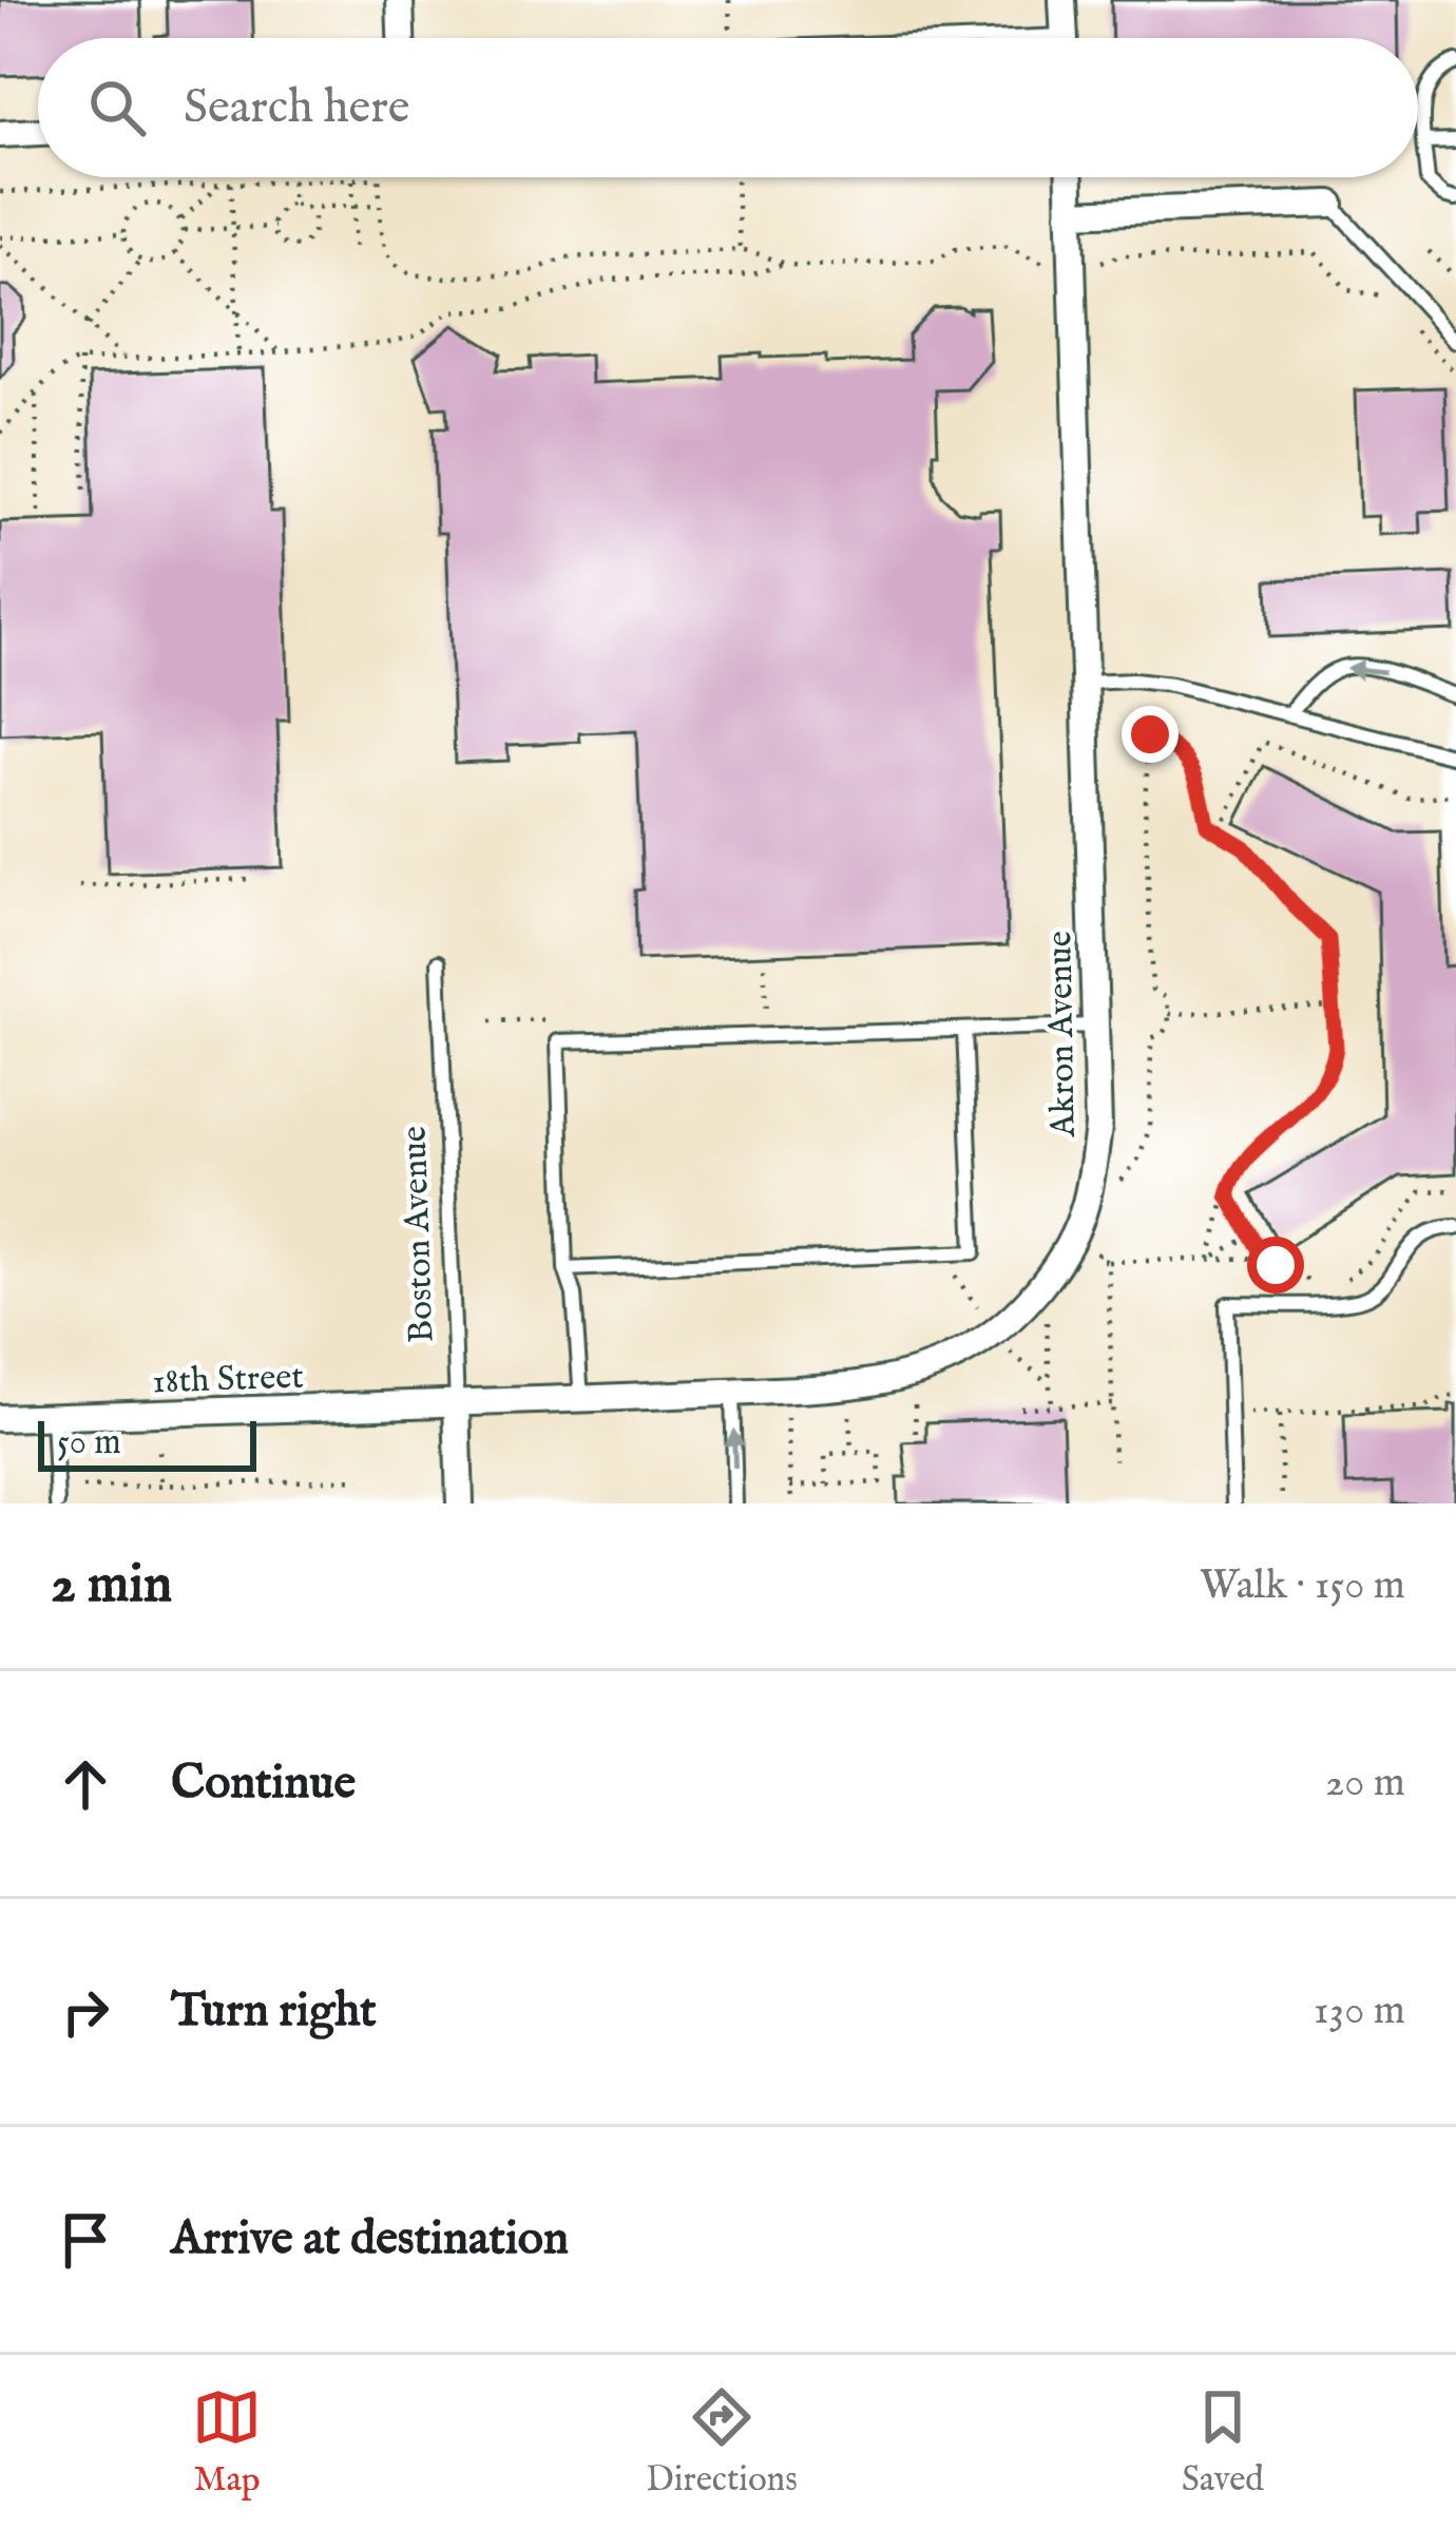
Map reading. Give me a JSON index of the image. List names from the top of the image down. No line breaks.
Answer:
{"streets":{"street":["Akron Avenue","Boston Avenue","18th Street"]},"crossings":[["Akron Avenue","Boston Avenue"],["Akron Avenue","18th Street"],["Boston Avenue","18th Street"]],"scale_bar":"50 m","page":{"search":"Search here","scale":"50 m","heading":["2 min","Walk · 150 m"],"list":[["Continue","20 m"],["Turn right","130 m"],"Arrive at destination"],"nav":["Map","Directions","Saved"]}}
